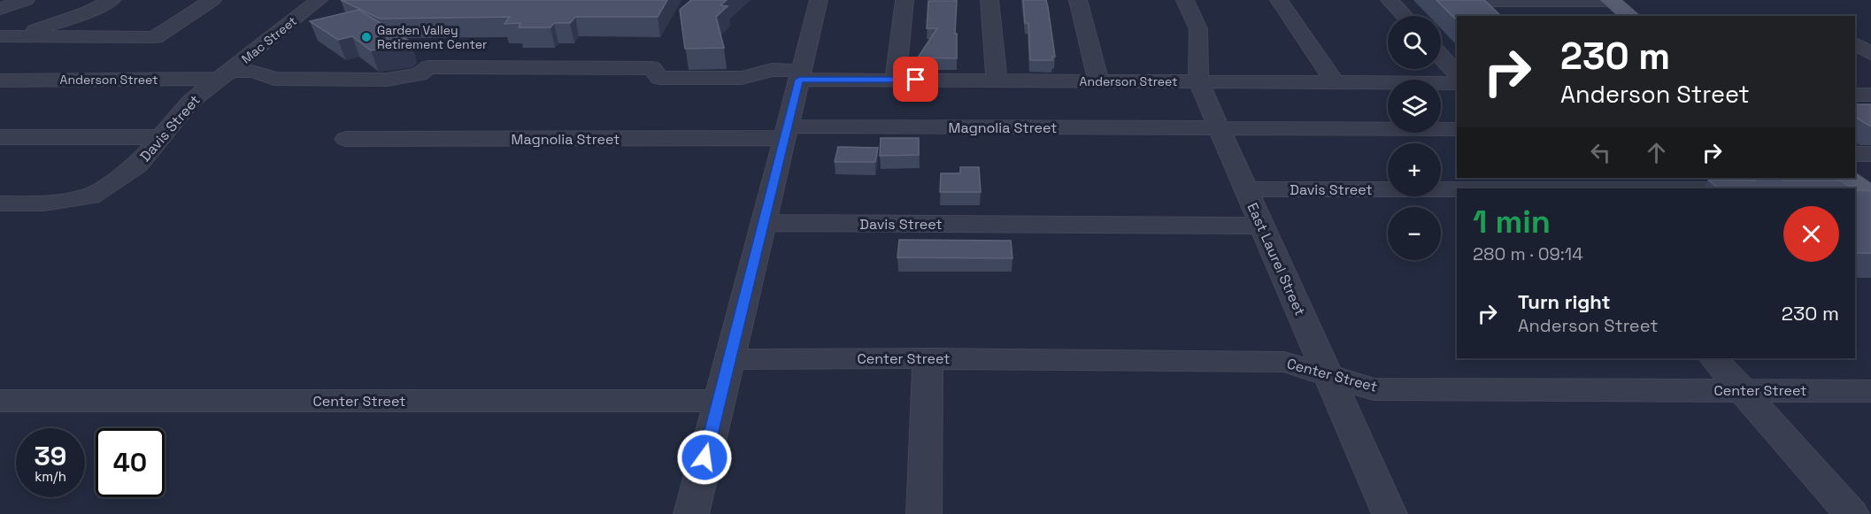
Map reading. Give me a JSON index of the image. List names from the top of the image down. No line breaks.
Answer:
{"streets":{"street":["Mac Street","Anderson Street","Magnolia Street","Davis Street","East Laurel Street","Center Street"]},"crossings":[["Mac Street","Anderson Street"],["Mac Street","Davis Street"],["Anderson Street","Davis Street"],["Anderson Street","East Laurel Street"],["Magnolia Street","East Laurel Street"],["Davis Street","East Laurel Street"],["East Laurel Street","Center Street"]],"places":["Garden Valley Retirement Center"],"page":{"map_buttons":["+","−"],"turn":["230 m","Anderson Street"],"heading":["1 min","280 m · 09:14"],"list":[{"name":"Turn right","note":"Anderson Street","value":"230 m"}],"speed":"39 km/h","limit":"40"}}
